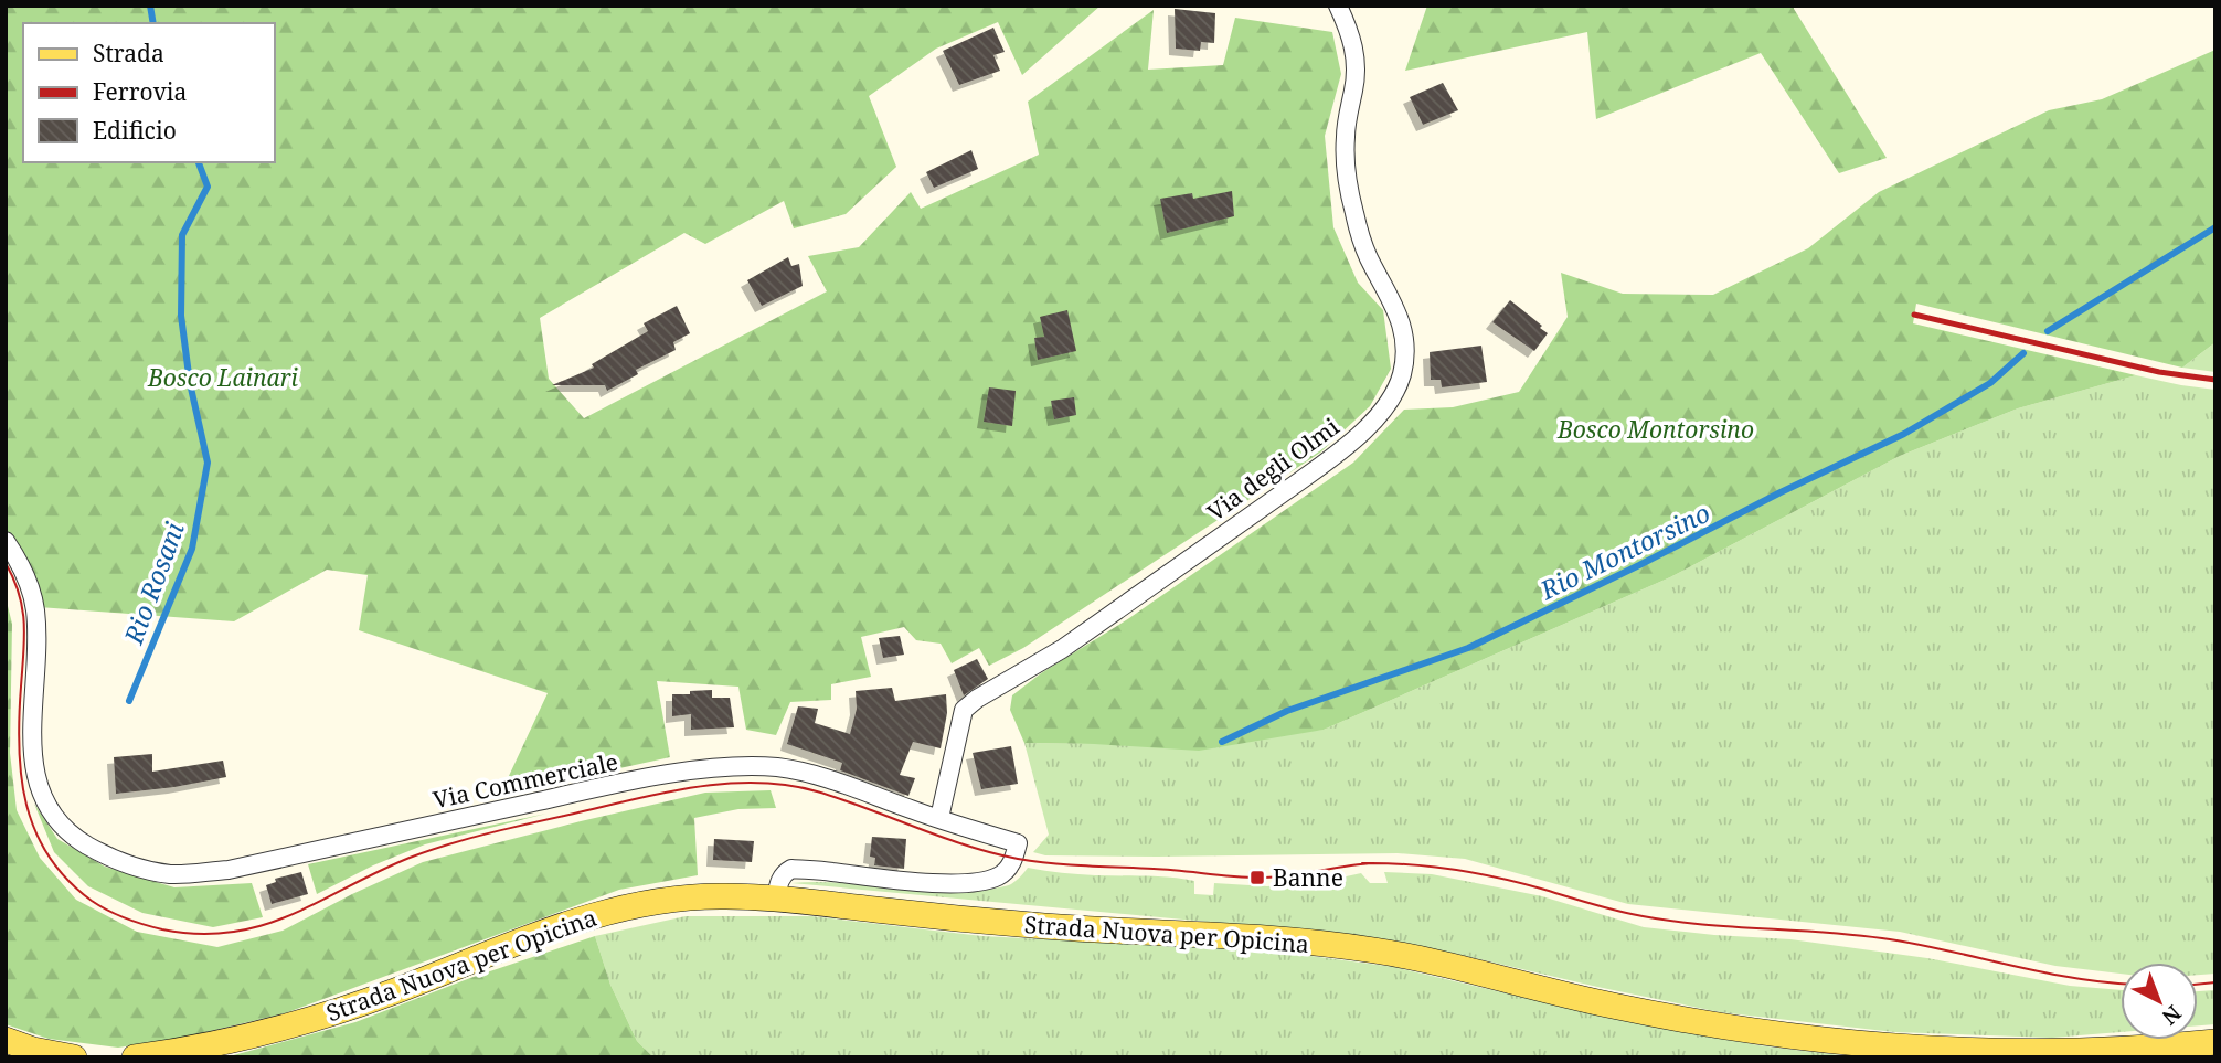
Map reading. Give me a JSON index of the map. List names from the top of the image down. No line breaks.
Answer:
{"streets":{"main road":["Strada Nuova per Opicina"],"street":["Via degli Olmi","Via Commerciale"]},"crossings":[["Via degli Olmi","Via Commerciale"],["Via Commerciale","Strada Nuova per Opicina"]],"water":["Rio Montorsino","Rio Rosani"],"parks":["Bosco Lainari","Bosco Montorsino"],"places":{"transit":["Banne"]},"legend":["Strada","Ferrovia","Edificio"],"north":"bottom right"}
